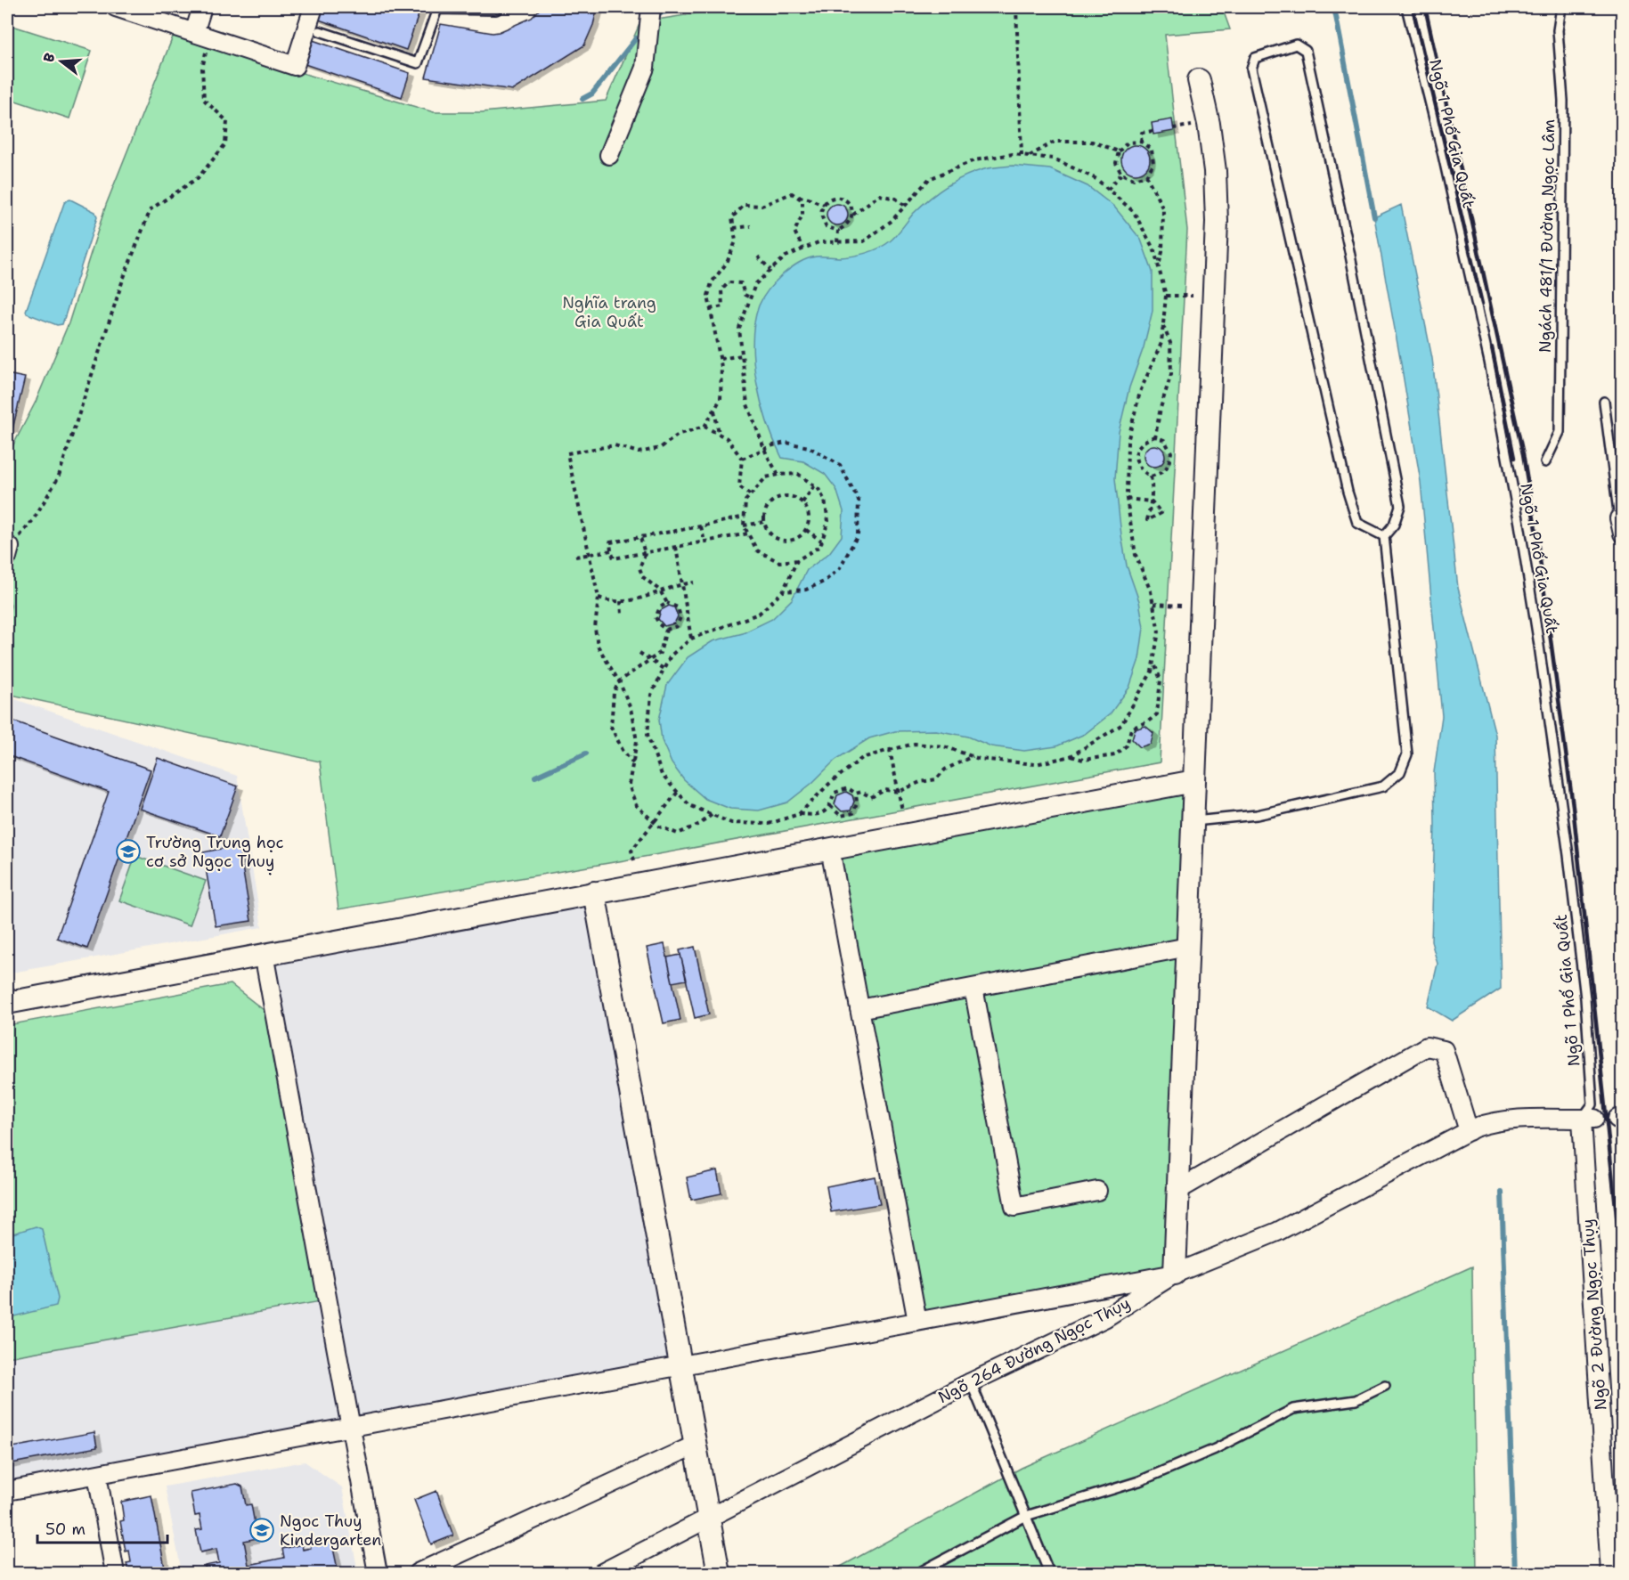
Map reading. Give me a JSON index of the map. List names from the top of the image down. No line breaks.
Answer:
{"streets":{"street":["Ngõ 2 Đường Ngọc Thụy","Ngõ 264 Đường Ngọc Thụy"],"lane":["Ngõ 1 Phố Gia Quất","Ngách 481/1 Đường Ngọc Lâm"]},"crossings":[["Ngõ 1 Phố Gia Quất","Ngõ 2 Đường Ngọc Thụy"],["Ngõ 1 Phố Gia Quất","Ngõ 264 Đường Ngọc Thụy"],["Ngõ 2 Đường Ngọc Thụy","Ngõ 264 Đường Ngọc Thụy"]],"parks":["Nghĩa trang Gia Quất"],"places":{"school or university":["Trường Trung học cơ sở Ngọc Thuỵ","Ngoc Thuy Kindergarten"]},"scale_bar":"50 m","north":"left"}
